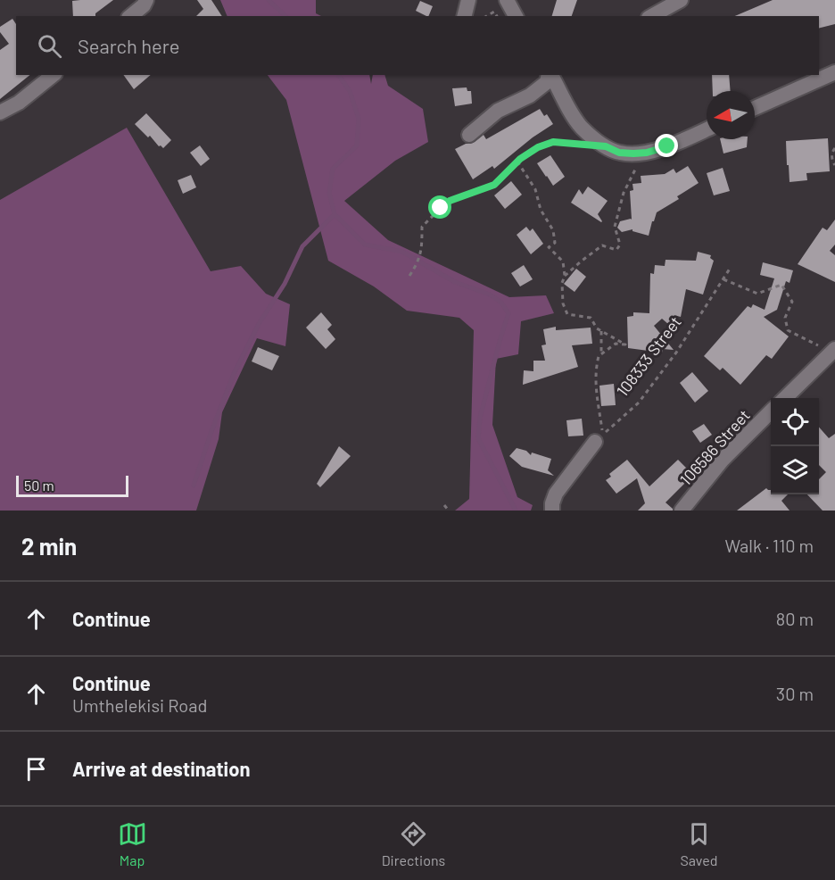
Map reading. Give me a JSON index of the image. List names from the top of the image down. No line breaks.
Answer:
{"streets":{"street":["106586 Street"],"path":["108333 Street"]},"scale_bar":"50 m","north":"left","page":{"search":"Search here","scale":"50 m","heading":["2 min","Walk · 110 m"],"list":[["Continue","80 m"],["Continue","Umthelekisi Road","30 m"],"Arrive at destination"],"nav":["Map","Directions","Saved"]}}
